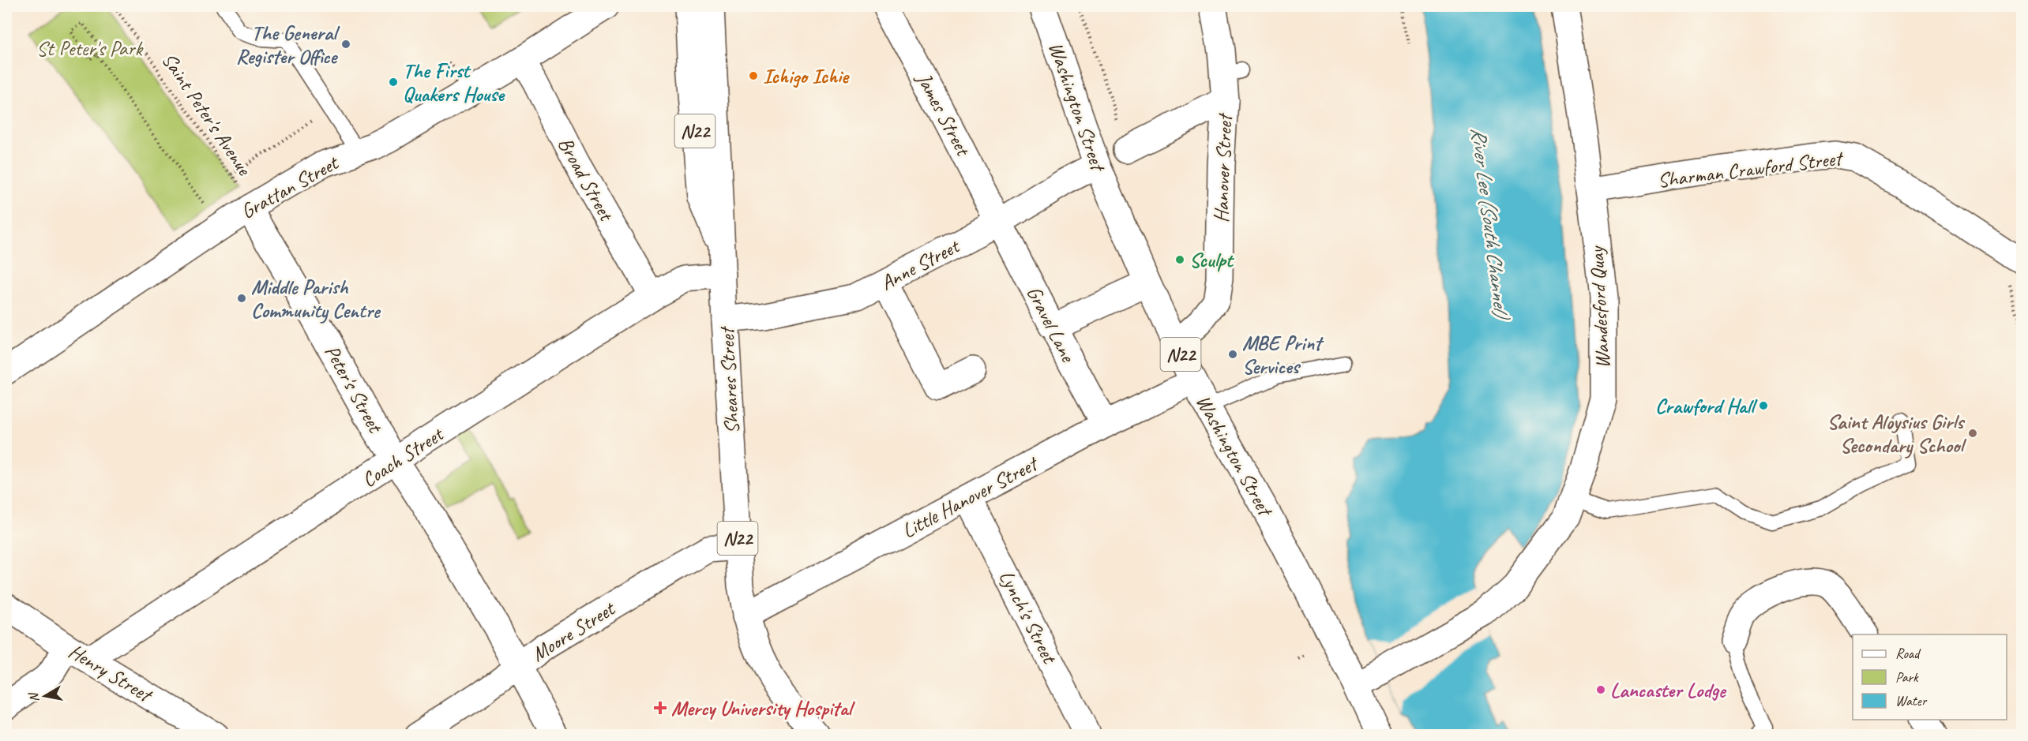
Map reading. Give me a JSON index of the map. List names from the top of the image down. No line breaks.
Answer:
{"streets":{"main road":["Washington Street","James Street","N22","Hanover Street","Sharman Crawford Street","Broad Street","Grattan Street","Anne Street","Wandesford Quay","Gravel Lane","Sheares Street","Peter's Street","Coach Street","Little Hanover Street","Lynch's Street","Moore Street","Henry Street"],"path":["Saint Peter's Avenue"]},"crossings":[["Washington Street","N22"],["Washington Street","Hanover Street"],["Washington Street","Anne Street"],["Washington Street","Wandesford Quay"],["Washington Street","Little Hanover Street"],["Saint Peter's Avenue","Grattan Street"],["Saint Peter's Avenue","Peter's Street"],["James Street","Anne Street"],["James Street","Gravel Lane"],["N22","Wandesford Quay"],["N22","Sheares Street"],["N22","Coach Street"],["Sharman Crawford Street","Wandesford Quay"],["Broad Street","Grattan Street"],["Broad Street","Coach Street"],["Grattan Street","Peter's Street"],["Anne Street","Gravel Lane"],["Anne Street","Sheares Street"],["Gravel Lane","Little Hanover Street"],["Sheares Street","Coach Street"],["Sheares Street","Little Hanover Street"],["Sheares Street","Moore Street"],["Peter's Street","Coach Street"],["Peter's Street","Moore Street"],["Coach Street","Henry Street"],["Little Hanover Street","Lynch's Street"]],"water":["River Lee (South Channel)"],"parks":["St Peter's Park"],"places":{"other":["The General Register Office","Ichigo Ichie","The First Quakers House","Sculpt","Middle Parish Community Centre","MBE Print Services","Crawford Hall","Saint Aloysius Girls Secondary School","Lancaster Lodge"],"health":["Mercy University Hospital"]},"legend":["Road","Park","Water"],"north":"left"}
